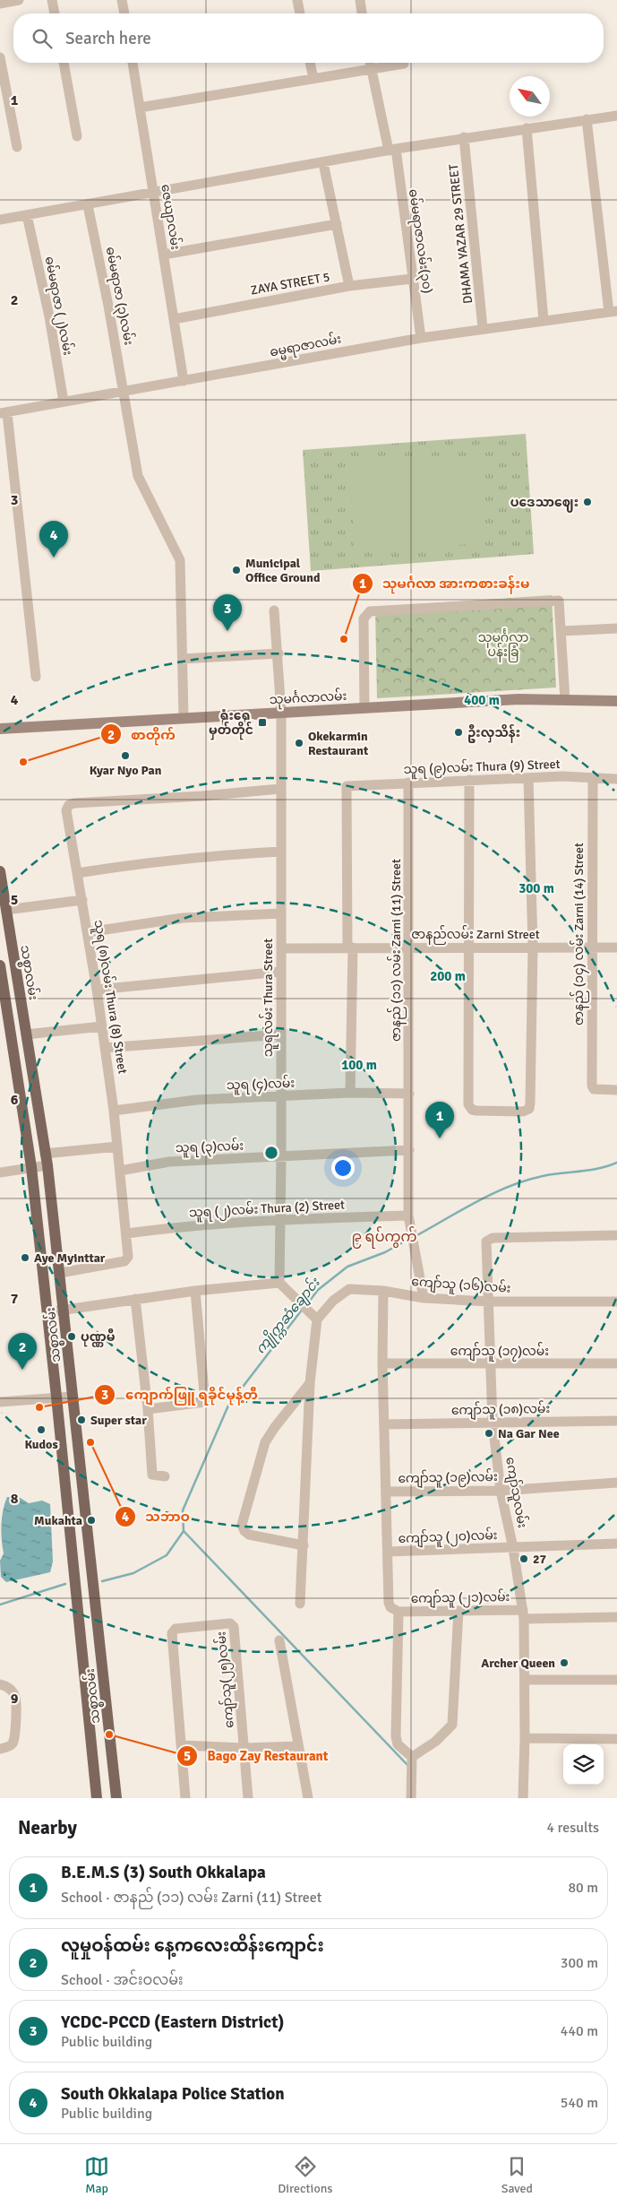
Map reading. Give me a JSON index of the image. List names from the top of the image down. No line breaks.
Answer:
{"streets":{"main road":["သုမင်္ဂလာလမ်း","သစ္စာလမ်း"],"street":["ဇေယျာလမ်း","DHAMA YAZAR 29 STREET","ဓမ်မရာဇာလမ်း(၃၀)","ZAYA STREET 5","ဓမ်မရာဇာ (၃)လမ်း","ဓမ်မရာဇာ (၂)လမ်း","ဓမ္မရာဇာလမ်း","သူရ (၉)လမ်း Thura (9) Street","ဇာနည်လမ်း Zarni Street","ဇာနည် (၁၄) လမ်း Zarni (14) Street","ဇာနည် (၁၁) လမ်း Zarni (11) Street","သူရ (၈)လမ်း Thura (8) Street","သူရလမ်း Thura Street","သူရ (၄)လမ်း","သူရ (၃)လမ်း","သူရ (၂)လမ်း Thura (2) Street","ကျော်သူ (၁၆)လမ်း","ကျော်သူ (၁၇)လမ်း","ကျော်သူ (၁၈)လမ်း","ကျော်သူ (၁၉)လမ်း","ကျော်သူလမ်း","ကျော်သူ (၂၀)လမ်း","ကျော်သူ (၂၁)လမ်း","ကျော်သူ(၂၅)လမ်း"]},"crossings":[["ဇေယျာလမ်း","ZAYA STREET 5"],["ဇေယျာလမ်း","ဓမ္မရာဇာလမ်း"],["DHAMA YAZAR 29 STREET","ဓမ္မရာဇာလမ်း"],["ဓမ်မရာဇာလမ်း(၃၀)","ZAYA STREET 5"],["ဓမ်မရာဇာလမ်း(၃၀)","ဓမ္မရာဇာလမ်း"],["ဓမ်မရာဇာ (၃)လမ်း","ဓမ္မရာဇာလမ်း"],["ဓမ်မရာဇာ (၃)လမ်း","သုမင်္ဂလာလမ်း"],["ဓမ်မရာဇာ (၂)လမ်း","ဓမ္မရာဇာလမ်း"],["သုမင်္ဂလာလမ်း","သူရလမ်း Thura Street"],["သူရ (၉)လမ်း Thura (9) Street","ဇာနည်လမ်း Zarni Street"],["သူရ (၉)လမ်း Thura (9) Street","ဇာနည် (၁၄) လမ်း Zarni (14) Street"],["သူရ (၉)လမ်း Thura (9) Street","ဇာနည် (၁၁) လမ်း Zarni (11) Street"],["ဇာနည်လမ်း Zarni Street","ဇာနည် (၁၄) လမ်း Zarni (14) Street"],["ဇာနည်လမ်း Zarni Street","ဇာနည် (၁၁) လမ်း Zarni (11) Street"],["ဇာနည်လမ်း Zarni Street","သူရလမ်း Thura Street"],["ဇာနည် (၁၁) လမ်း Zarni (11) Street","သူရ (၄)လမ်း"],["ဇာနည် (၁၁) လမ်း Zarni (11) Street","သူရ (၃)လမ်း"],["ဇာနည် (၁၁) လမ်း Zarni (11) Street","သူရ (၂)လမ်း Thura (2) Street"],["ဇာနည် (၁၁) လမ်း Zarni (11) Street","ကျော်သူ (၁၆)လမ်း"],["သစ္စာလမ်း","သူရ (၈)လမ်း Thura (8) Street"],["သူရ (၈)လမ်း Thura (8) Street","သူရလမ်း Thura Street"],["သူရ (၈)လမ်း Thura (8) Street","သူရ (၄)လမ်း"],["သူရ (၈)လမ်း Thura (8) Street","သူရ (၃)လမ်း"],["သူရ (၈)လမ်း Thura (8) Street","သူရ (၂)လမ်း Thura (2) Street"],["သူရလမ်း Thura Street","သူရ (၄)လမ်း"],["သူရလမ်း Thura Street","သူရ (၃)လမ်း"],["သူရလမ်း Thura Street","သူရ (၂)လမ်း Thura (2) Street"],["ကျော်သူ (၁၆)လမ်း","ကျော်သူလမ်း"],["ကျော်သူ (၁၇)လမ်း","ကျော်သူလမ်း"],["ကျော်သူ (၁၈)လမ်း","ကျော်သူလမ်း"],["ကျော်သူ (၁၉)လမ်း","ကျော်သူလမ်း"],["ကျော်သူလမ်း","ကျော်သူ (၂၀)လမ်း"],["ကျော်သူလမ်း","ကျော်သူ (၂၁)လမ်း"]],"districts":["၉ ရပ်ကွက်"],"water":["ကျိုက္ကဆံချောင်း"],"parks":["သုမင်္ဂလာ ပန်းခြံ"],"places":{"other":["ပဒေသာဈေး","Municipal Office Ground","သုမင်္ဂလာ အားကစားခန်းမ","ဦးလှသိန်း","Okekarmin Restaurant","Kyar Nyo Pan","စာတိုက်","Aye Myinttar","ပုဏ္ဏမီ","ကျောက်ဖြူ ရခိုင်မုန့်တီ","Super star","Kudos","Na Gar Nee","သဘာဝ","Mukahta","27","Archer Queen","Bago Zay Restaurant"],"transit":["ရုံးရှေ့ မှတ်တိုင်"]},"north":"top left","page":{"search":"Search here","pins":["4","3","1","2"],"heading":["Nearby","4 results"],"list":[{"mark":"1","name":"B.E.M.S (3) South Okkalapa","note":"School · ဇာနည် (၁၁) လမ်း Zarni (11) Street","value":"80 m"},{"mark":"2","name":"လူမှုဝန်ထမ်း နေ့ကလေးထိန်းကျောင်း","note":"School · အင်းဝလမ်း","value":"300 m"},{"mark":"3","name":"YCDC-PCCD (Eastern District)","note":"Public building","value":"440 m"},{"mark":"4","name":"South Okkalapa Police Station","note":"Public building","value":"540 m"}],"nav":["Map","Directions","Saved"]},"grid":{"rows":["1","2","3","4","5","6","7","8","9"]},"rings":["400 m","300 m","200 m","100 m"]}
